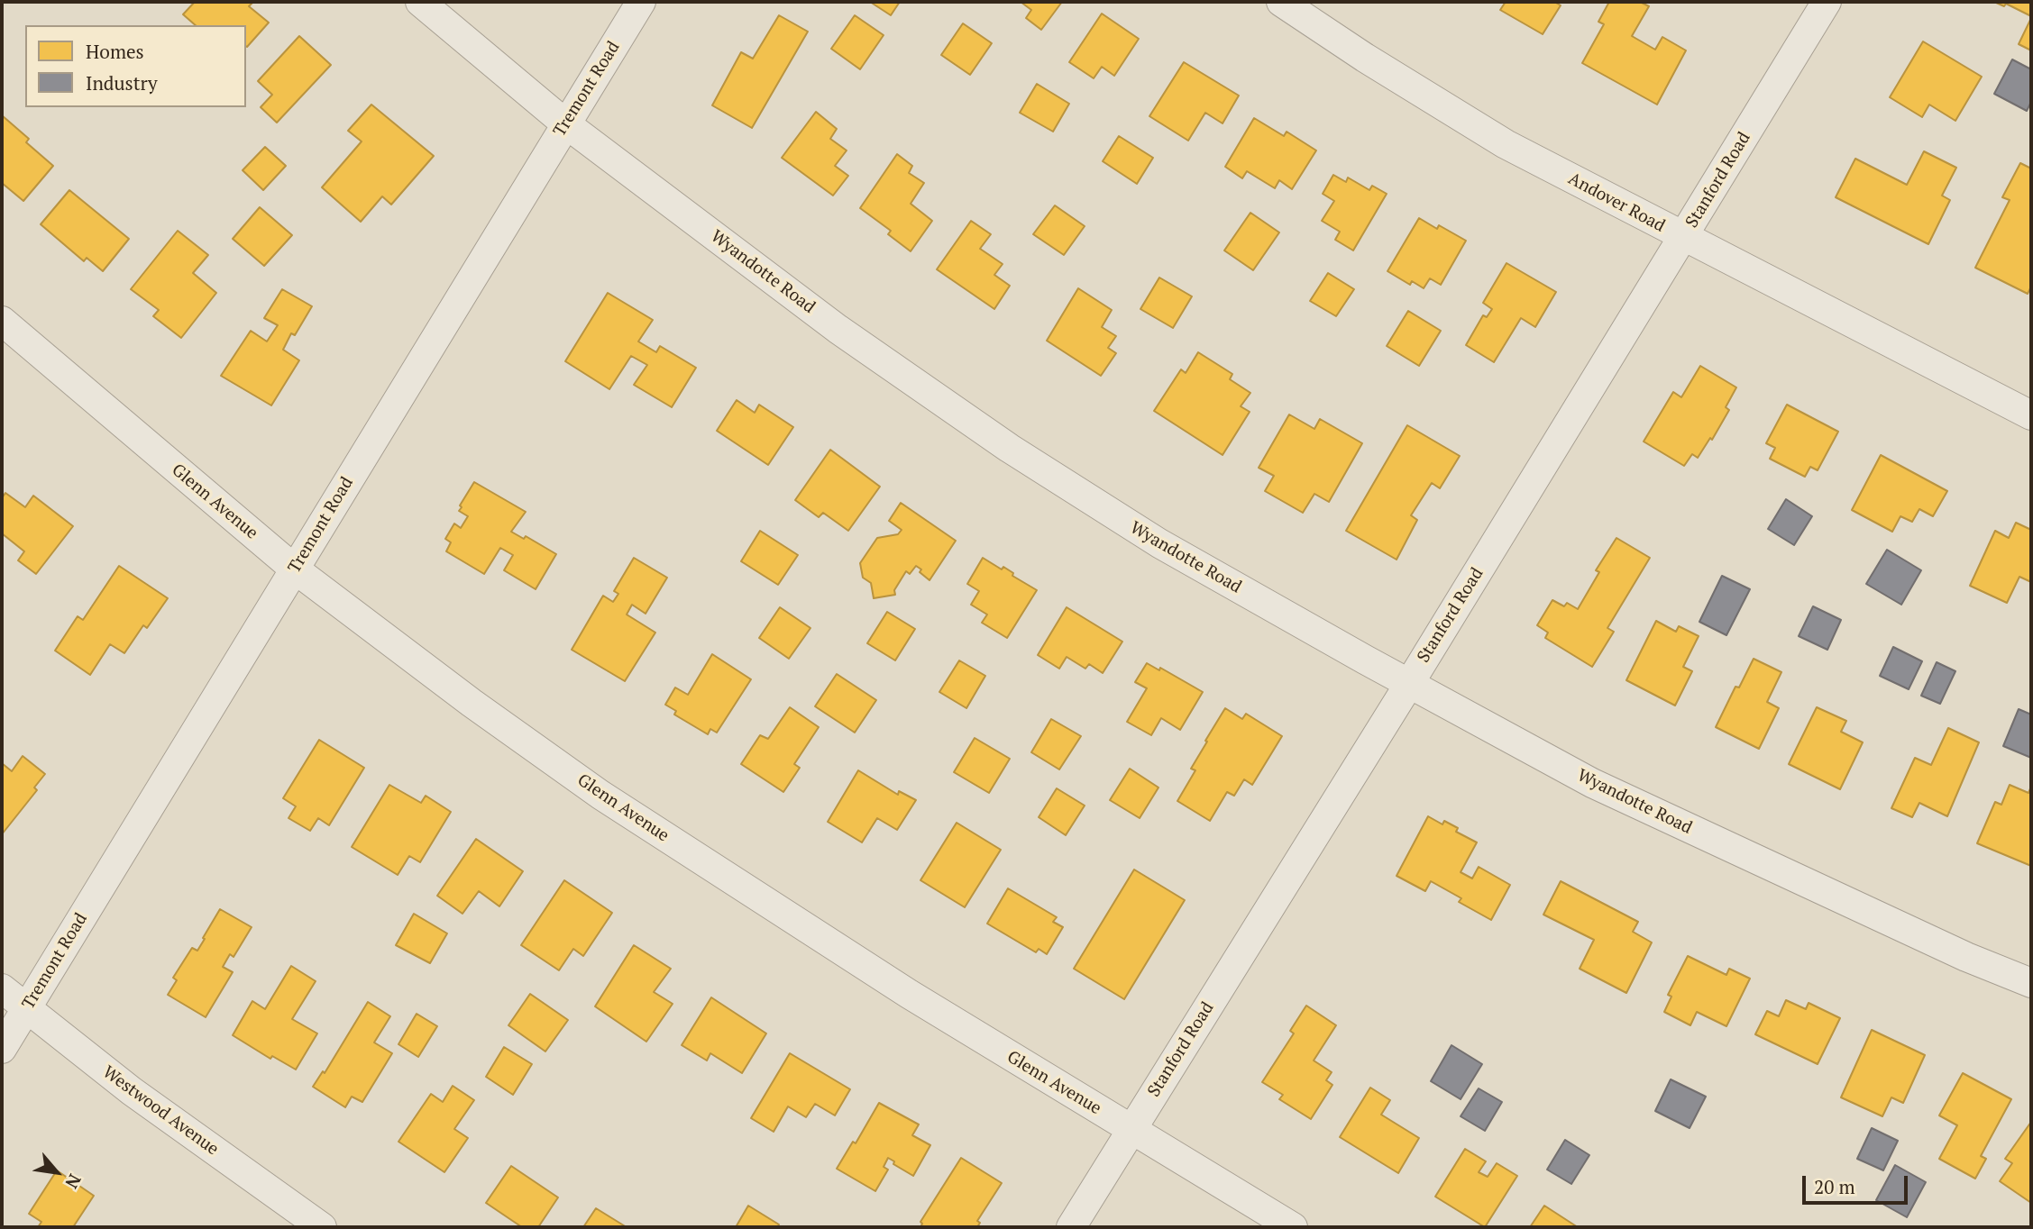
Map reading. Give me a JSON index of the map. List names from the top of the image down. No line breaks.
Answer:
{"streets":{"street":["Tremont Road","Stanford Road","Andover Road","Wyandotte Road","Glenn Avenue","Westwood Avenue"]},"crossings":[["Tremont Road","Wyandotte Road"],["Tremont Road","Glenn Avenue"],["Tremont Road","Westwood Avenue"],["Stanford Road","Andover Road"],["Stanford Road","Wyandotte Road"],["Stanford Road","Glenn Avenue"]],"legend":["Homes","Industry"],"scale_bar":"20 m","north":"bottom right"}
